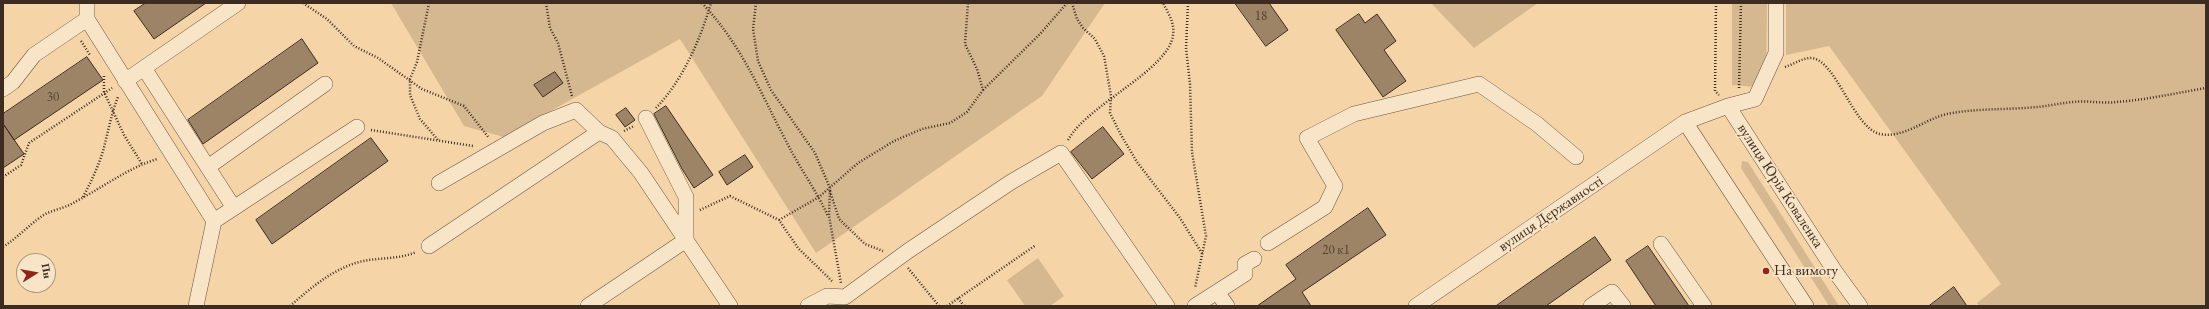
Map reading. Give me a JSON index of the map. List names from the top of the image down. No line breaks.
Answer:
{"streets":{"street":["вулиця Юрія Коваленка","вулиця Державності"]},"crossings":[["вулиця Юрія Коваленка","вулиця Державності"]],"places":["На вимогу"],"house_numbers":["18","30","20 к1"],"north":"right"}
